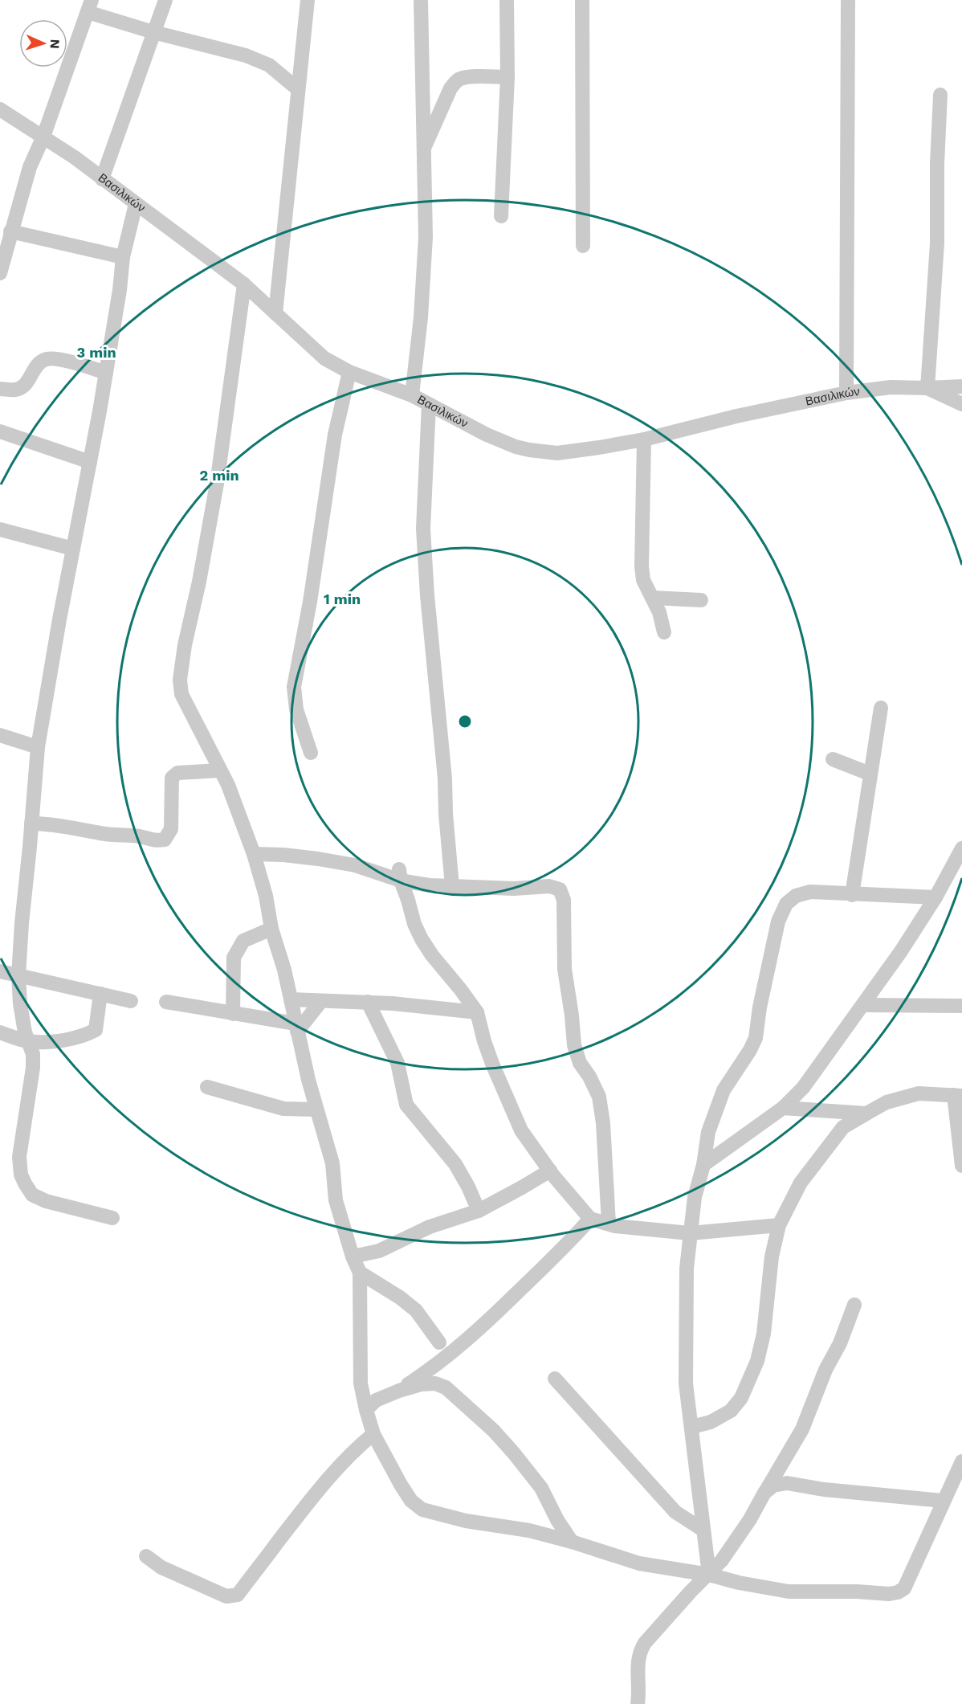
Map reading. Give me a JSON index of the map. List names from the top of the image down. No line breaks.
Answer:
{"streets":{"street":["Βασιλικών"]},"north":"right","rings":["3 min","2 min","1 min"]}
